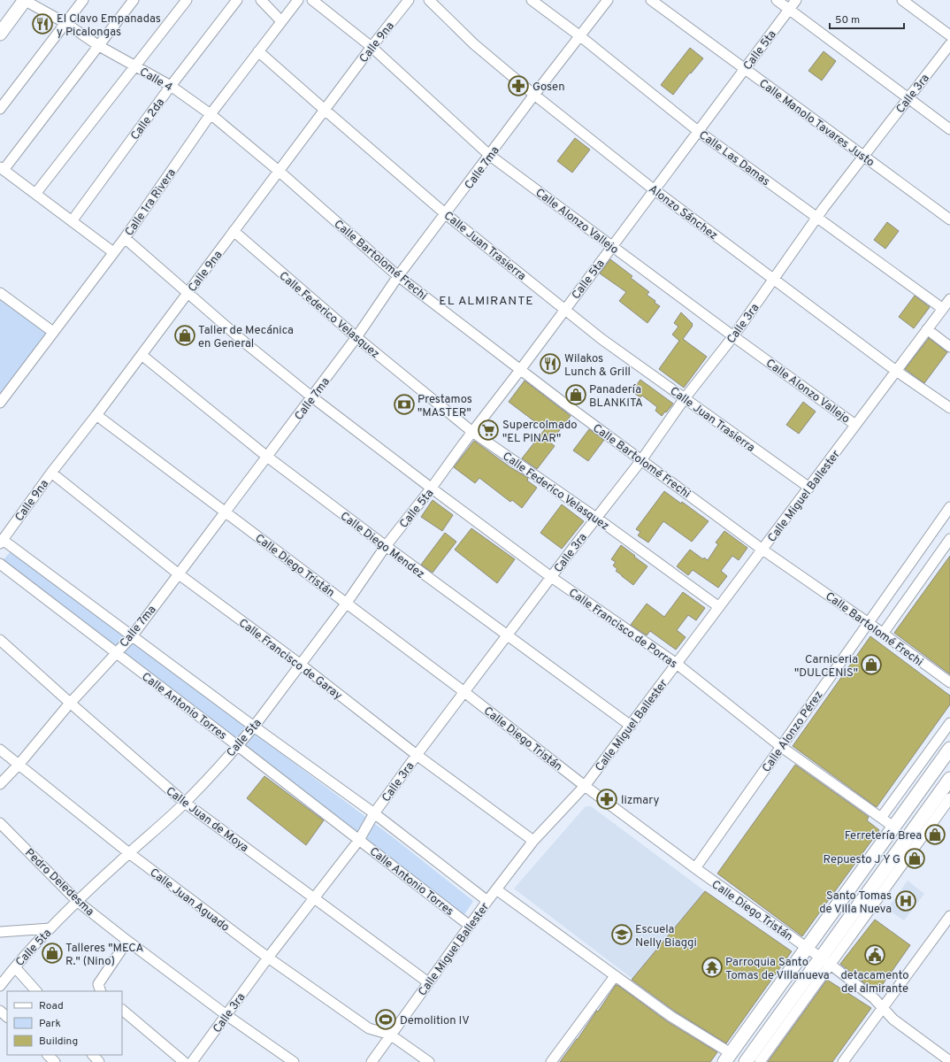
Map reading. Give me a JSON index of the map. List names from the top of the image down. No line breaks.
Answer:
{"streets":{"street":["Calle 9na","Calle 5ta","Calle 4","Calle 3ra","Calle 2da","Calle Manolo Tavares Justo","Calle Las Damas","Calle 7ma","Calle 1ra Rivera","Alonzo Sánchez","Calle Alonzo Vallejo","Calle Juan Trasierra","Calle Bartolomé Frechi","Calle Federico Velasquez","Calle Miguel Ballester","Calle Diego Mendez","Calle Diego Tristán","Calle Francisco de Porras","Calle Francisco de Garay","Calle Antonio Torres","Calle Alonzo Pérez","Calle Juan de Moya","Pedro Deledesma","Calle Juan Aguado"]},"crossings":[["Calle 9na","Calle 4"],["Calle 9na","Calle Alonzo Vallejo"],["Calle 9na","Calle Juan Trasierra"],["Calle 9na","Calle Bartolomé Frechi"],["Calle 9na","Calle Federico Velasquez"],["Calle 9na","Calle Diego Mendez"],["Calle 9na","Calle Diego Tristán"],["Calle 9na","Calle Francisco de Porras"],["Calle 9na","Calle Francisco de Garay"],["Calle 5ta","Calle Manolo Tavares Justo"],["Calle 5ta","Calle Las Damas"],["Calle 5ta","Alonzo Sánchez"],["Calle 5ta","Calle Alonzo Vallejo"],["Calle 5ta","Calle Juan Trasierra"],["Calle 5ta","Calle Bartolomé Frechi"],["Calle 5ta","Calle Federico Velasquez"],["Calle 5ta","Calle Diego Mendez"],["Calle 5ta","Calle Diego Tristán"],["Calle 5ta","Calle Francisco de Porras"],["Calle 5ta","Calle Francisco de Garay"],["Calle 5ta","Calle Antonio Torres"],["Calle 5ta","Calle Juan de Moya"],["Calle 5ta","Pedro Deledesma"],["Calle 5ta","Calle Juan Aguado"],["Calle 4","Calle 2da"],["Calle 4","Calle 1ra Rivera"],["Calle 4","Calle Bartolomé Frechi"],["Calle 3ra","Calle Manolo Tavares Justo"],["Calle 3ra","Calle Las Damas"],["Calle 3ra","Alonzo Sánchez"],["Calle 3ra","Calle Alonzo Vallejo"],["Calle 3ra","Calle Juan Trasierra"],["Calle 3ra","Calle Bartolomé Frechi"],["Calle 3ra","Calle Federico Velasquez"],["Calle 3ra","Calle Diego Mendez"],["Calle 3ra","Calle Diego Tristán"],["Calle 3ra","Calle Francisco de Porras"],["Calle 3ra","Calle Francisco de Garay"],["Calle 3ra","Calle Antonio Torres"],["Calle 3ra","Calle Juan de Moya"],["Calle 3ra","Pedro Deledesma"],["Calle 3ra","Calle Juan Aguado"],["Calle Las Damas","Calle 7ma"],["Calle Las Damas","Calle Miguel Ballester"],["Calle 7ma","Alonzo Sánchez"],["Calle 7ma","Calle Alonzo Vallejo"],["Calle 7ma","Calle Juan Trasierra"],["Calle 7ma","Calle Bartolomé Frechi"],["Calle 7ma","Calle Federico Velasquez"],["Calle 7ma","Calle Diego Mendez"],["Calle 7ma","Calle Diego Tristán"],["Calle 7ma","Calle Francisco de Porras"],["Calle 7ma","Calle Francisco de Garay"],["Calle 7ma","Calle Antonio Torres"],["Calle 7ma","Calle Juan de Moya"],["Calle 7ma","Calle Juan Aguado"],["Calle 1ra Rivera","Calle Juan Trasierra"],["Calle 1ra Rivera","Calle Francisco de Porras"],["Alonzo Sánchez","Calle Miguel Ballester"],["Calle Alonzo Vallejo","Calle Miguel Ballester"],["Calle Juan Trasierra","Calle Miguel Ballester"],["Calle Bartolomé Frechi","Calle Miguel Ballester"],["Calle Bartolomé Frechi","Calle Alonzo Pérez"],["Calle Federico Velasquez","Calle Miguel Ballester"],["Calle Miguel Ballester","Calle Diego Mendez"],["Calle Miguel Ballester","Calle Diego Tristán"],["Calle Miguel Ballester","Calle Francisco de Porras"],["Calle Miguel Ballester","Calle Francisco de Garay"],["Calle Miguel Ballester","Calle Antonio Torres"],["Calle Miguel Ballester","Calle Juan de Moya"],["Calle Miguel Ballester","Calle Juan Aguado"],["Calle Diego Tristán","Calle Alonzo Pérez"],["Calle Francisco de Porras","Calle Alonzo Pérez"]],"districts":["EL ALMIRANTE"],"places":{"restaurant":["El Clavo Empanadas y Picalongas","Wilakos Lunch & Grill"],"pharmacy":["Gosen","lizmary"],"shop":["Taller de Mecánica en General","Panadería BLANKITA","Carniceria \"DULCENIS\"","Ferretería Brea","Repuesto J Y G","Talleres \"MECA R.\" (Nino)"],"bank":["Prestamos \"MASTER\""],"supermarket":["Supercolmado \"EL PINAR\""],"hospital":["Santo Tomas de Villa Nueva"],"school or university":["Escuela Nelly Biaggi"],"public building":["detacamento del almirante"],"temple":["Parroquia Santo Tomas de Villanueva"],"sports":["Demolition IV"]},"legend":["Road","Park","Building"],"scale_bar":"50 m"}
